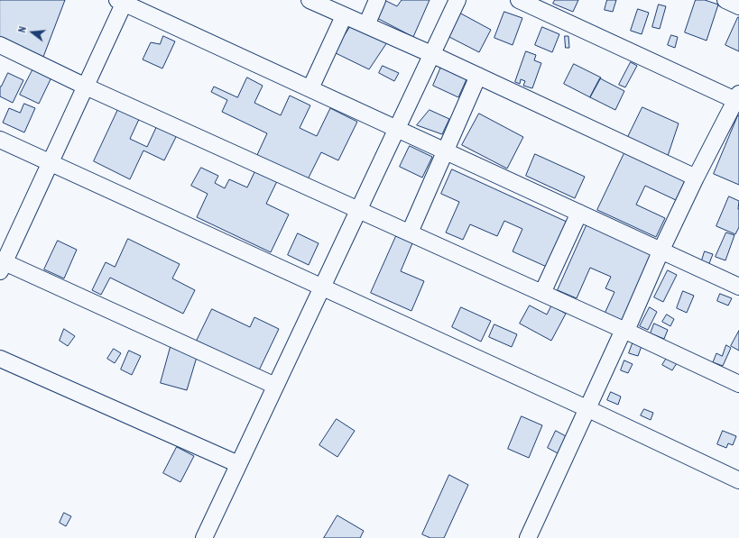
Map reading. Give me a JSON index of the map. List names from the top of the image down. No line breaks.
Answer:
{"north":"left"}
